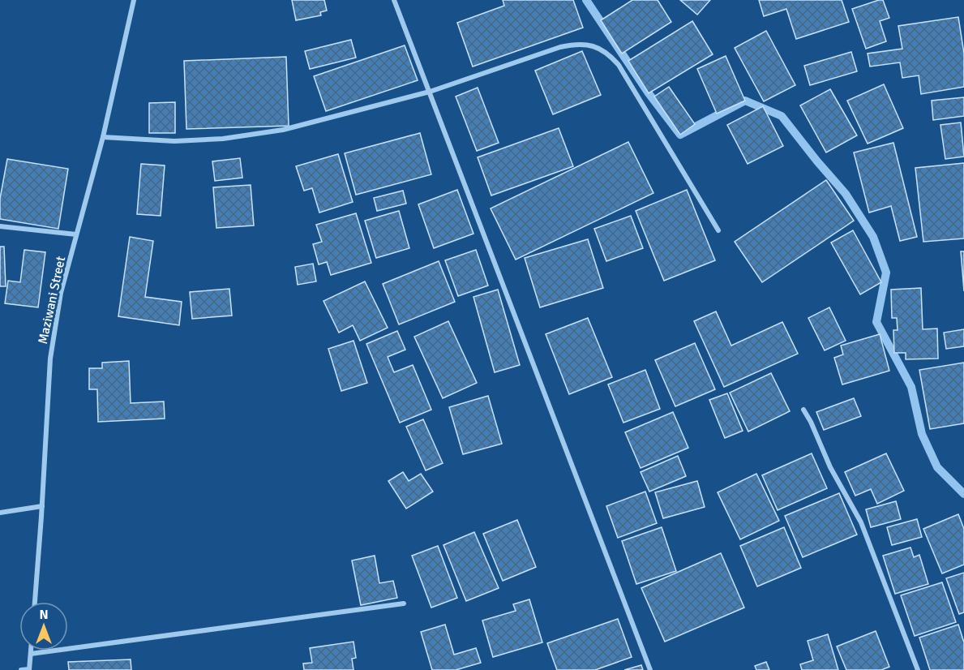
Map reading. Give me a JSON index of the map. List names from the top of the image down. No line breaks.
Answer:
{"streets":{"street":["Maziwani Street"]},"north":"top"}
